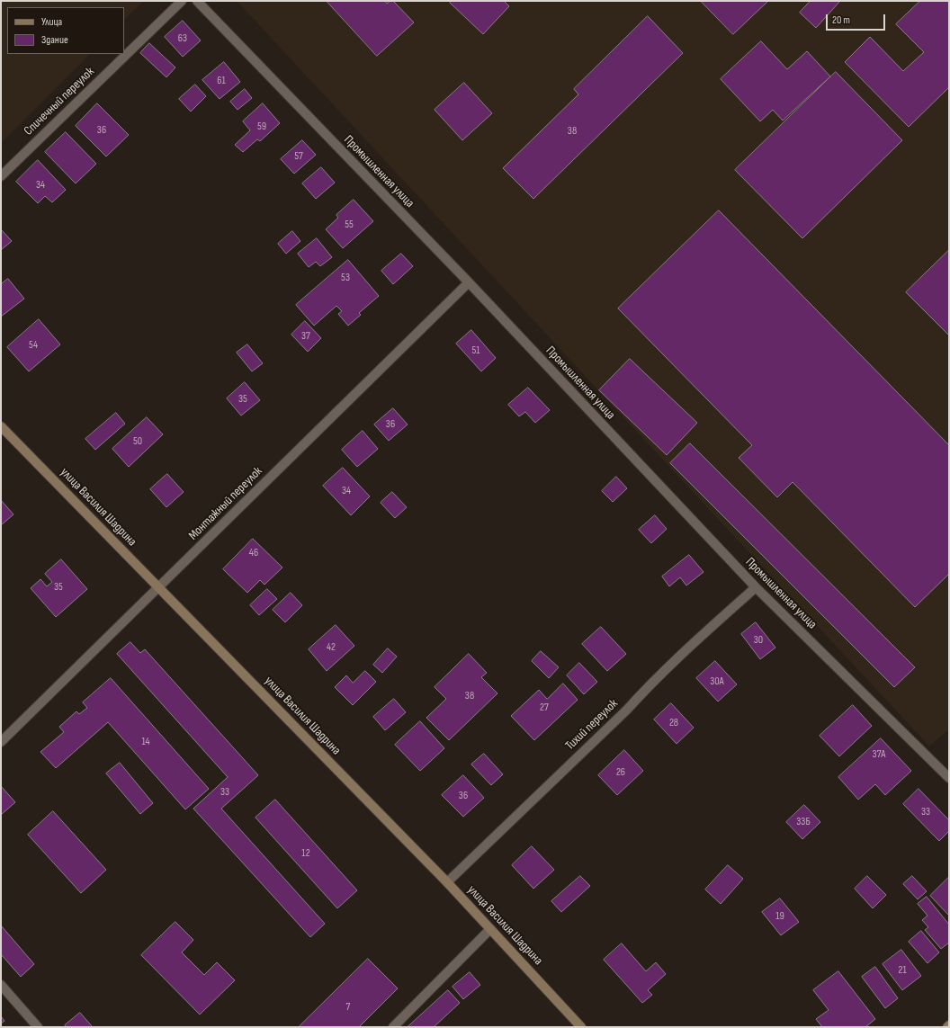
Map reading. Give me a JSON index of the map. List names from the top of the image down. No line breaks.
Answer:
{"streets":{"street":["Спичечный переулок","Промышленная улица","Монтажный переулок","улица Василия Шадрина","Тихий переулок"]},"crossings":[["Промышленная улица","Монтажный переулок"],["Промышленная улица","Тихий переулок"],["Монтажный переулок","улица Василия Шадрина"],["улица Василия Шадрина","Тихий переулок"]],"house_numbers":["63","61","59","36","38","57","34","55","53","37","54","51","35","36","50","34","46","35","30","42","30А","38","27","28","14","37А","26","33","36","33","33Б","12","19","21","7"],"legend":["Улица","Здание"],"scale_bar":"20 m"}
